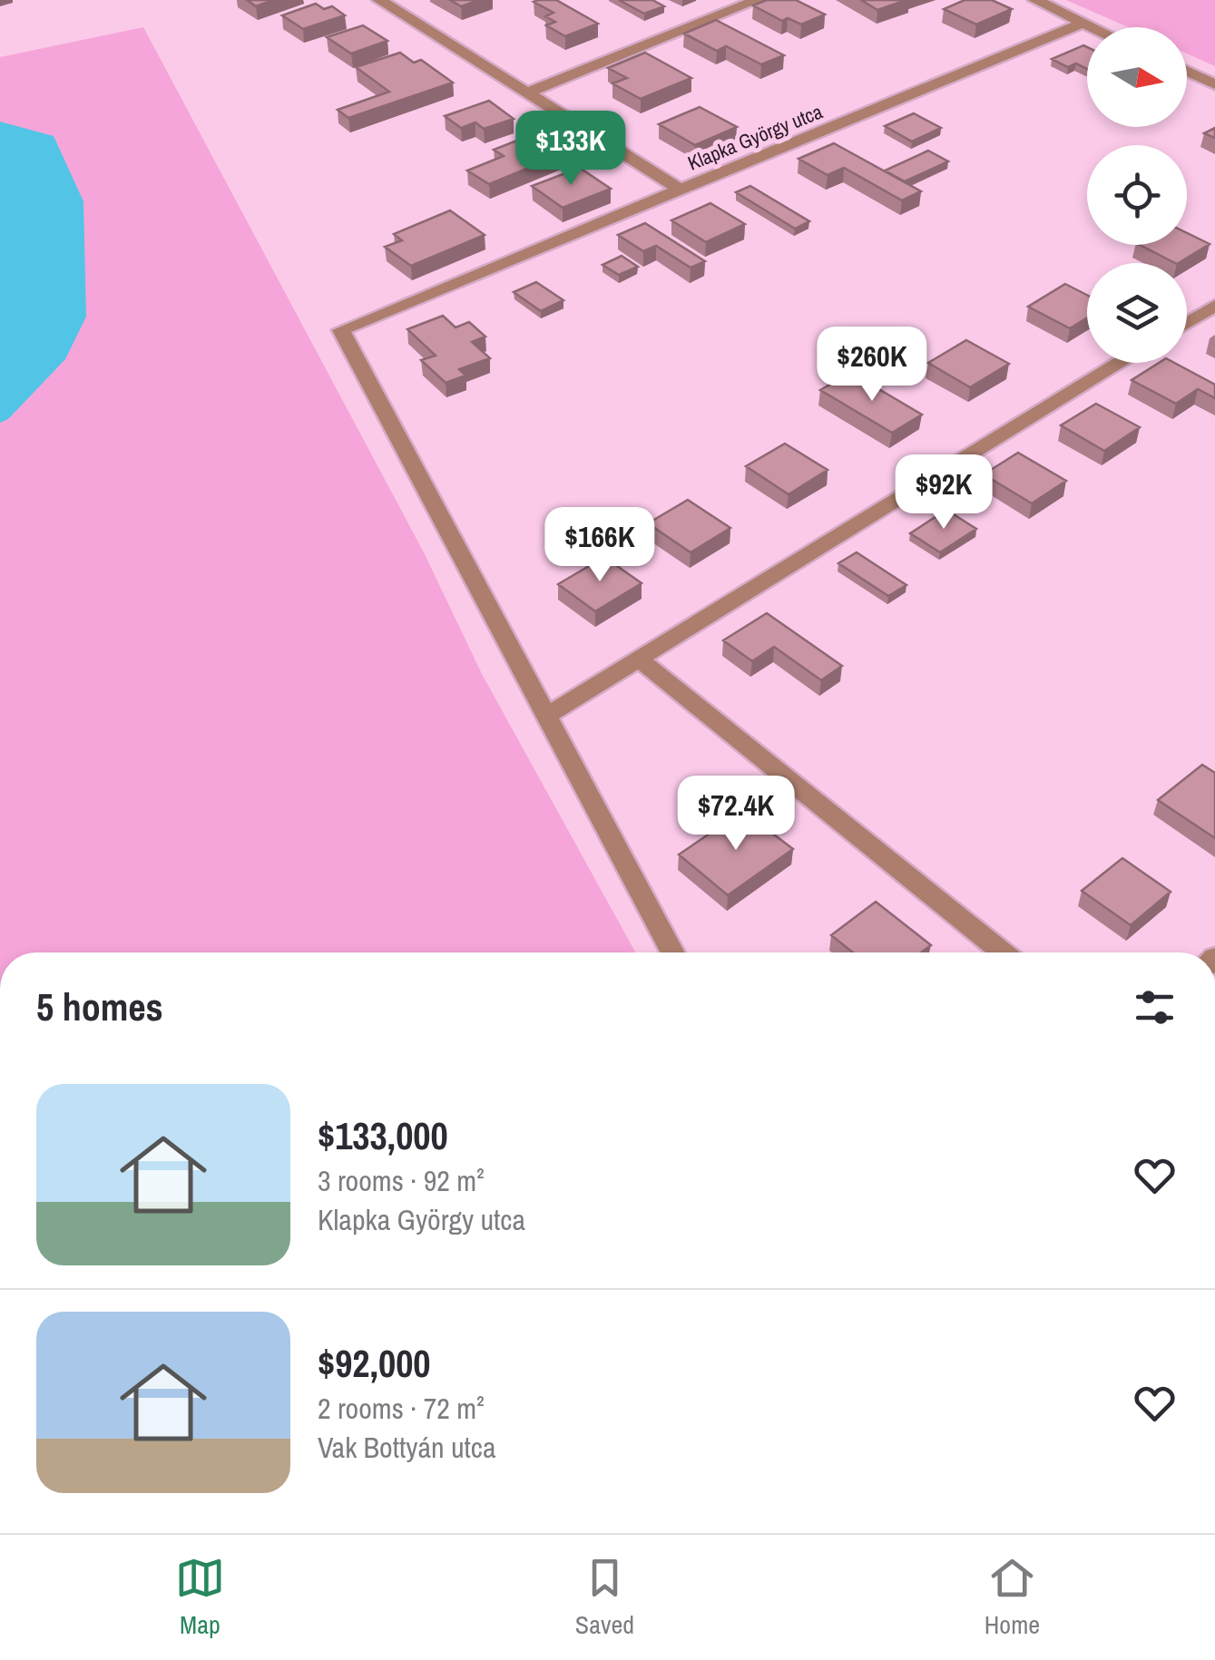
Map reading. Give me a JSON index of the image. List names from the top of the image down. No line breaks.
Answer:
{"streets":{"street":["Klapka György utca"]},"north":"right","page":{"price":["$133K","$260K","$92K","$166K","$72.4K"],"heading":"5 homes","list":[{"name":"$133,000","note":"3 rooms · 92 m² · Klapka György utca"},{"name":"$92,000","note":"2 rooms · 72 m² · Vak Bottyán utca"}],"tabs":["Map","Saved","Home"]}}
